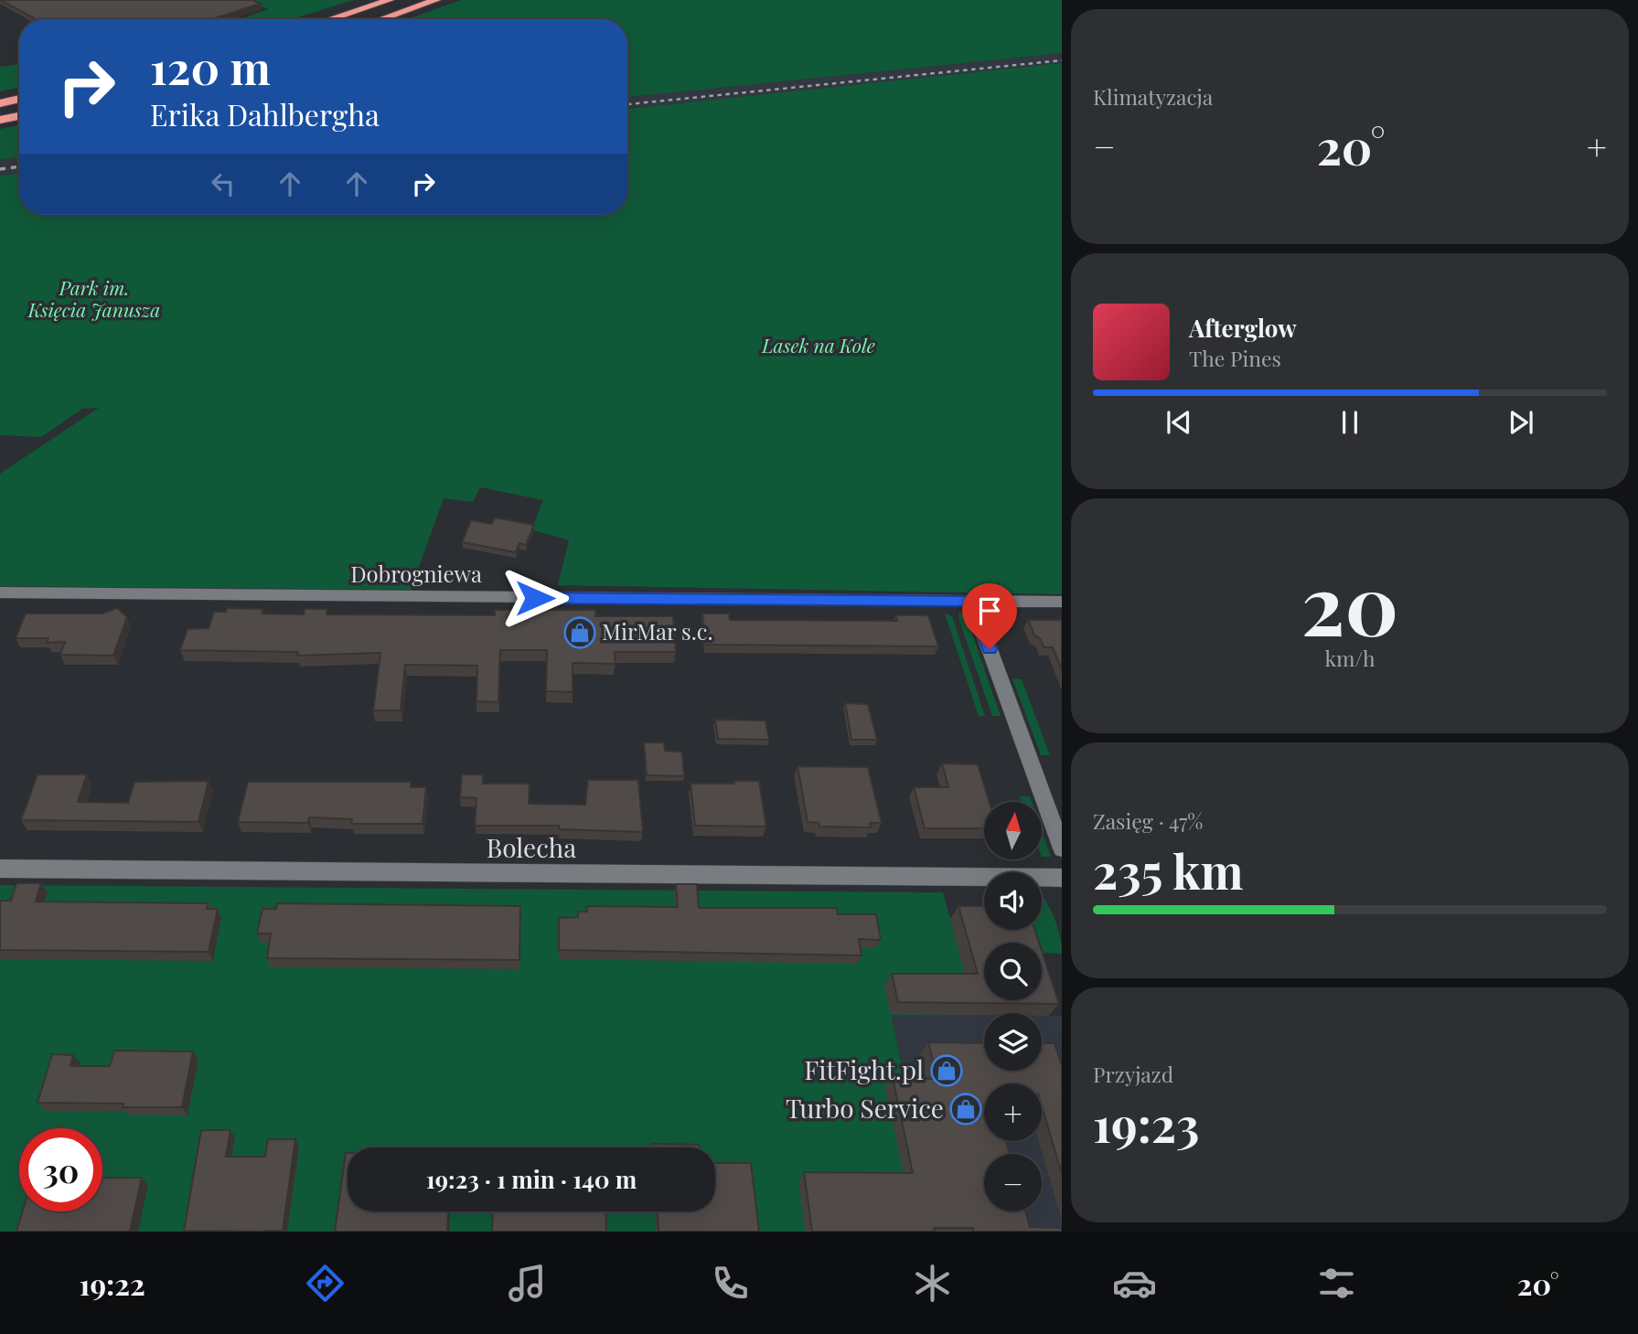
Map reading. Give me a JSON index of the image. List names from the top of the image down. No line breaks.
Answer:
{"streets":{"street":["Dobrogniewa","Bolecha"]},"parks":["Park im. Księcia Janusza","Lasek na Kole"],"places":{"shop":["MirMar s.c.","FitFight.pl","Turbo Service"]},"north":"top","page":{"tile":["Klimatyzacja",["20","km/h"],["Zasięg · 47%","235 km"],["Przyjazd","19:23"]],"turn":["120 m","Erika Dahlbergha"],"heat":["−","20°","+"],"song":["Afterglow","The Pines"],"map_buttons":["+","−"],"limit":"30","trip":"19:23 · 1 min · 140 m","tabs":["19:22","20°"]}}
